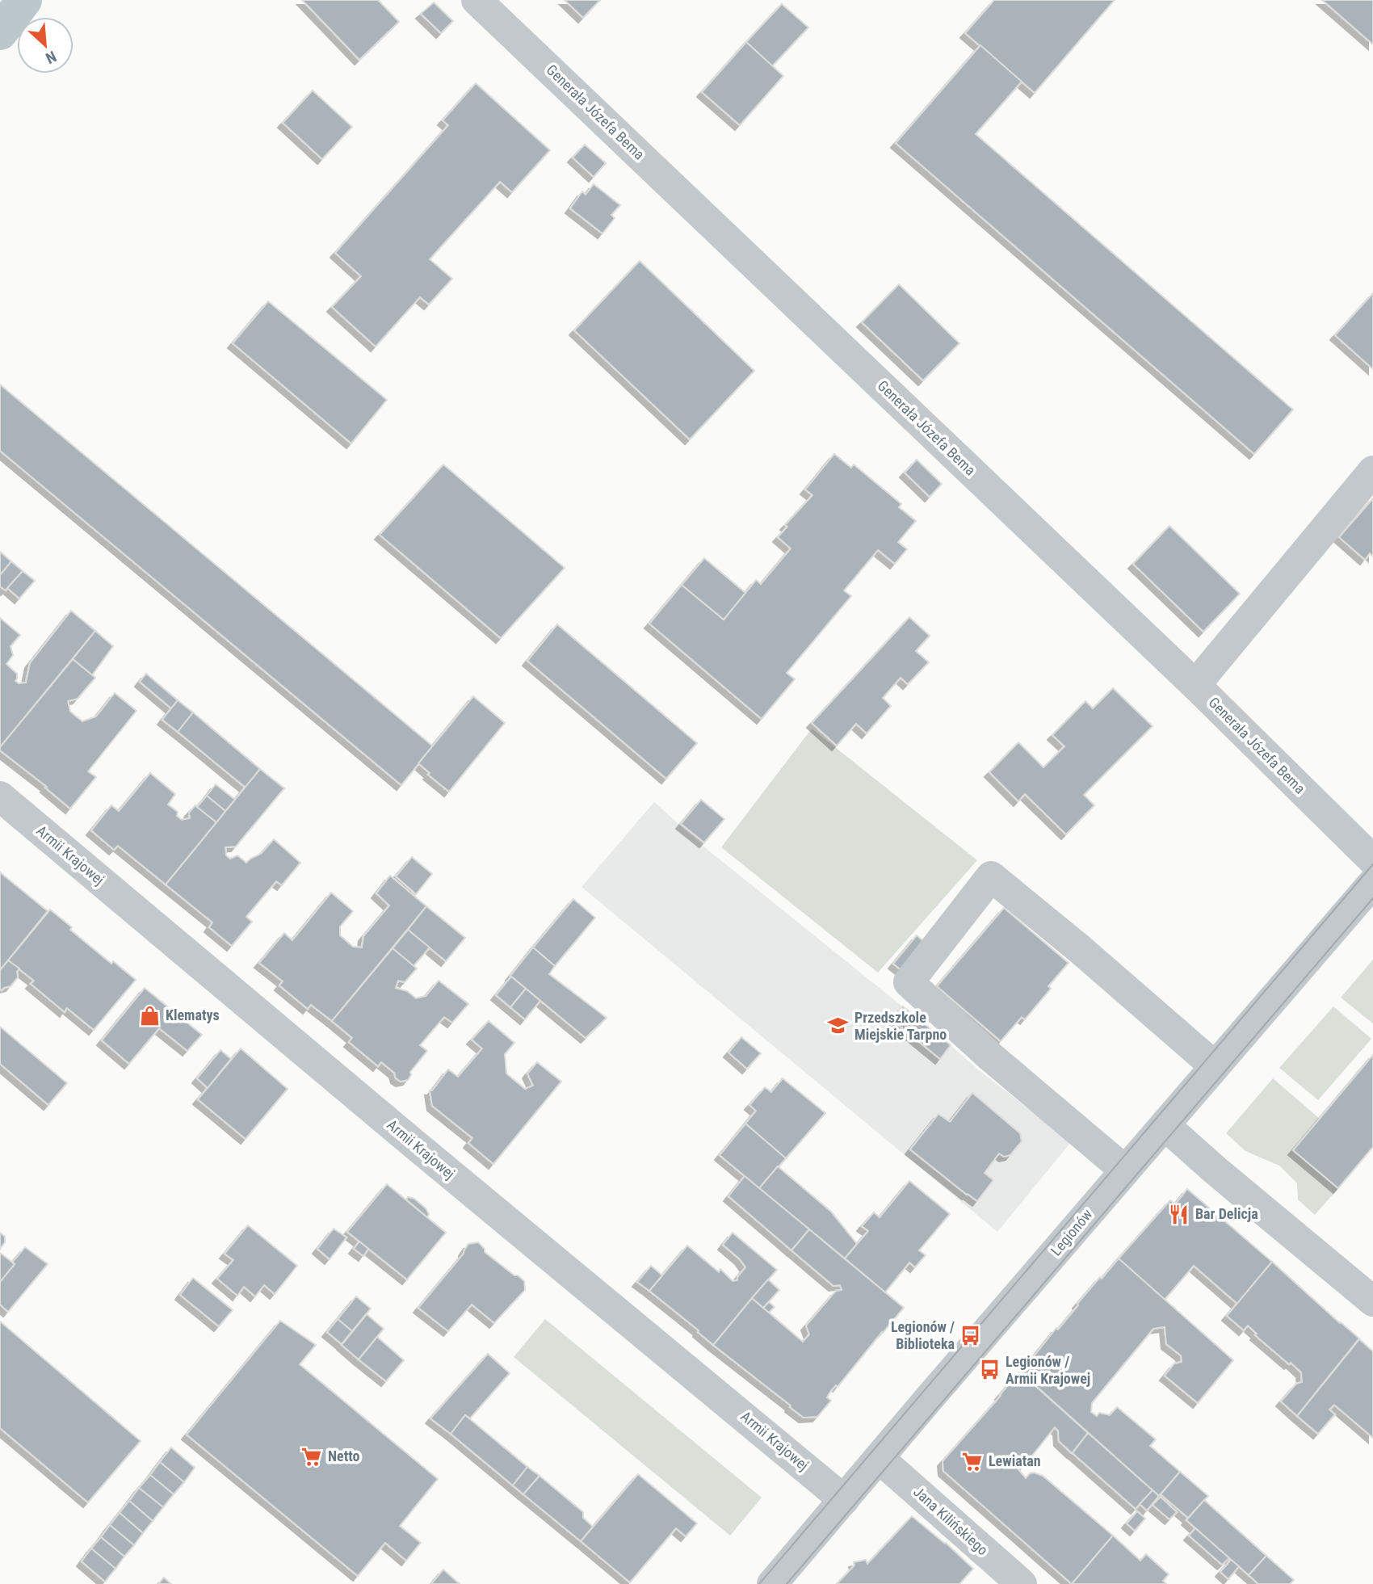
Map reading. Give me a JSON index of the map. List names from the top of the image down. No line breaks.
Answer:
{"streets":{"street":["Generała Józefa Bema","Armii Krajowej","Legionów","Jana Kilińskiego"]},"crossings":[["Armii Krajowej","Legionów"],["Legionów","Jana Kilińskiego"]],"places":{"shop":["Klematys"],"school or university":["Przedszkole Miejskie Tarpno"],"restaurant":["Bar Delicja"],"bus stop":["Legionów / Biblioteka","Legionów / Armii Krajowej"],"supermarket":["Netto","Lewiatan"]},"north":"bottom right"}
